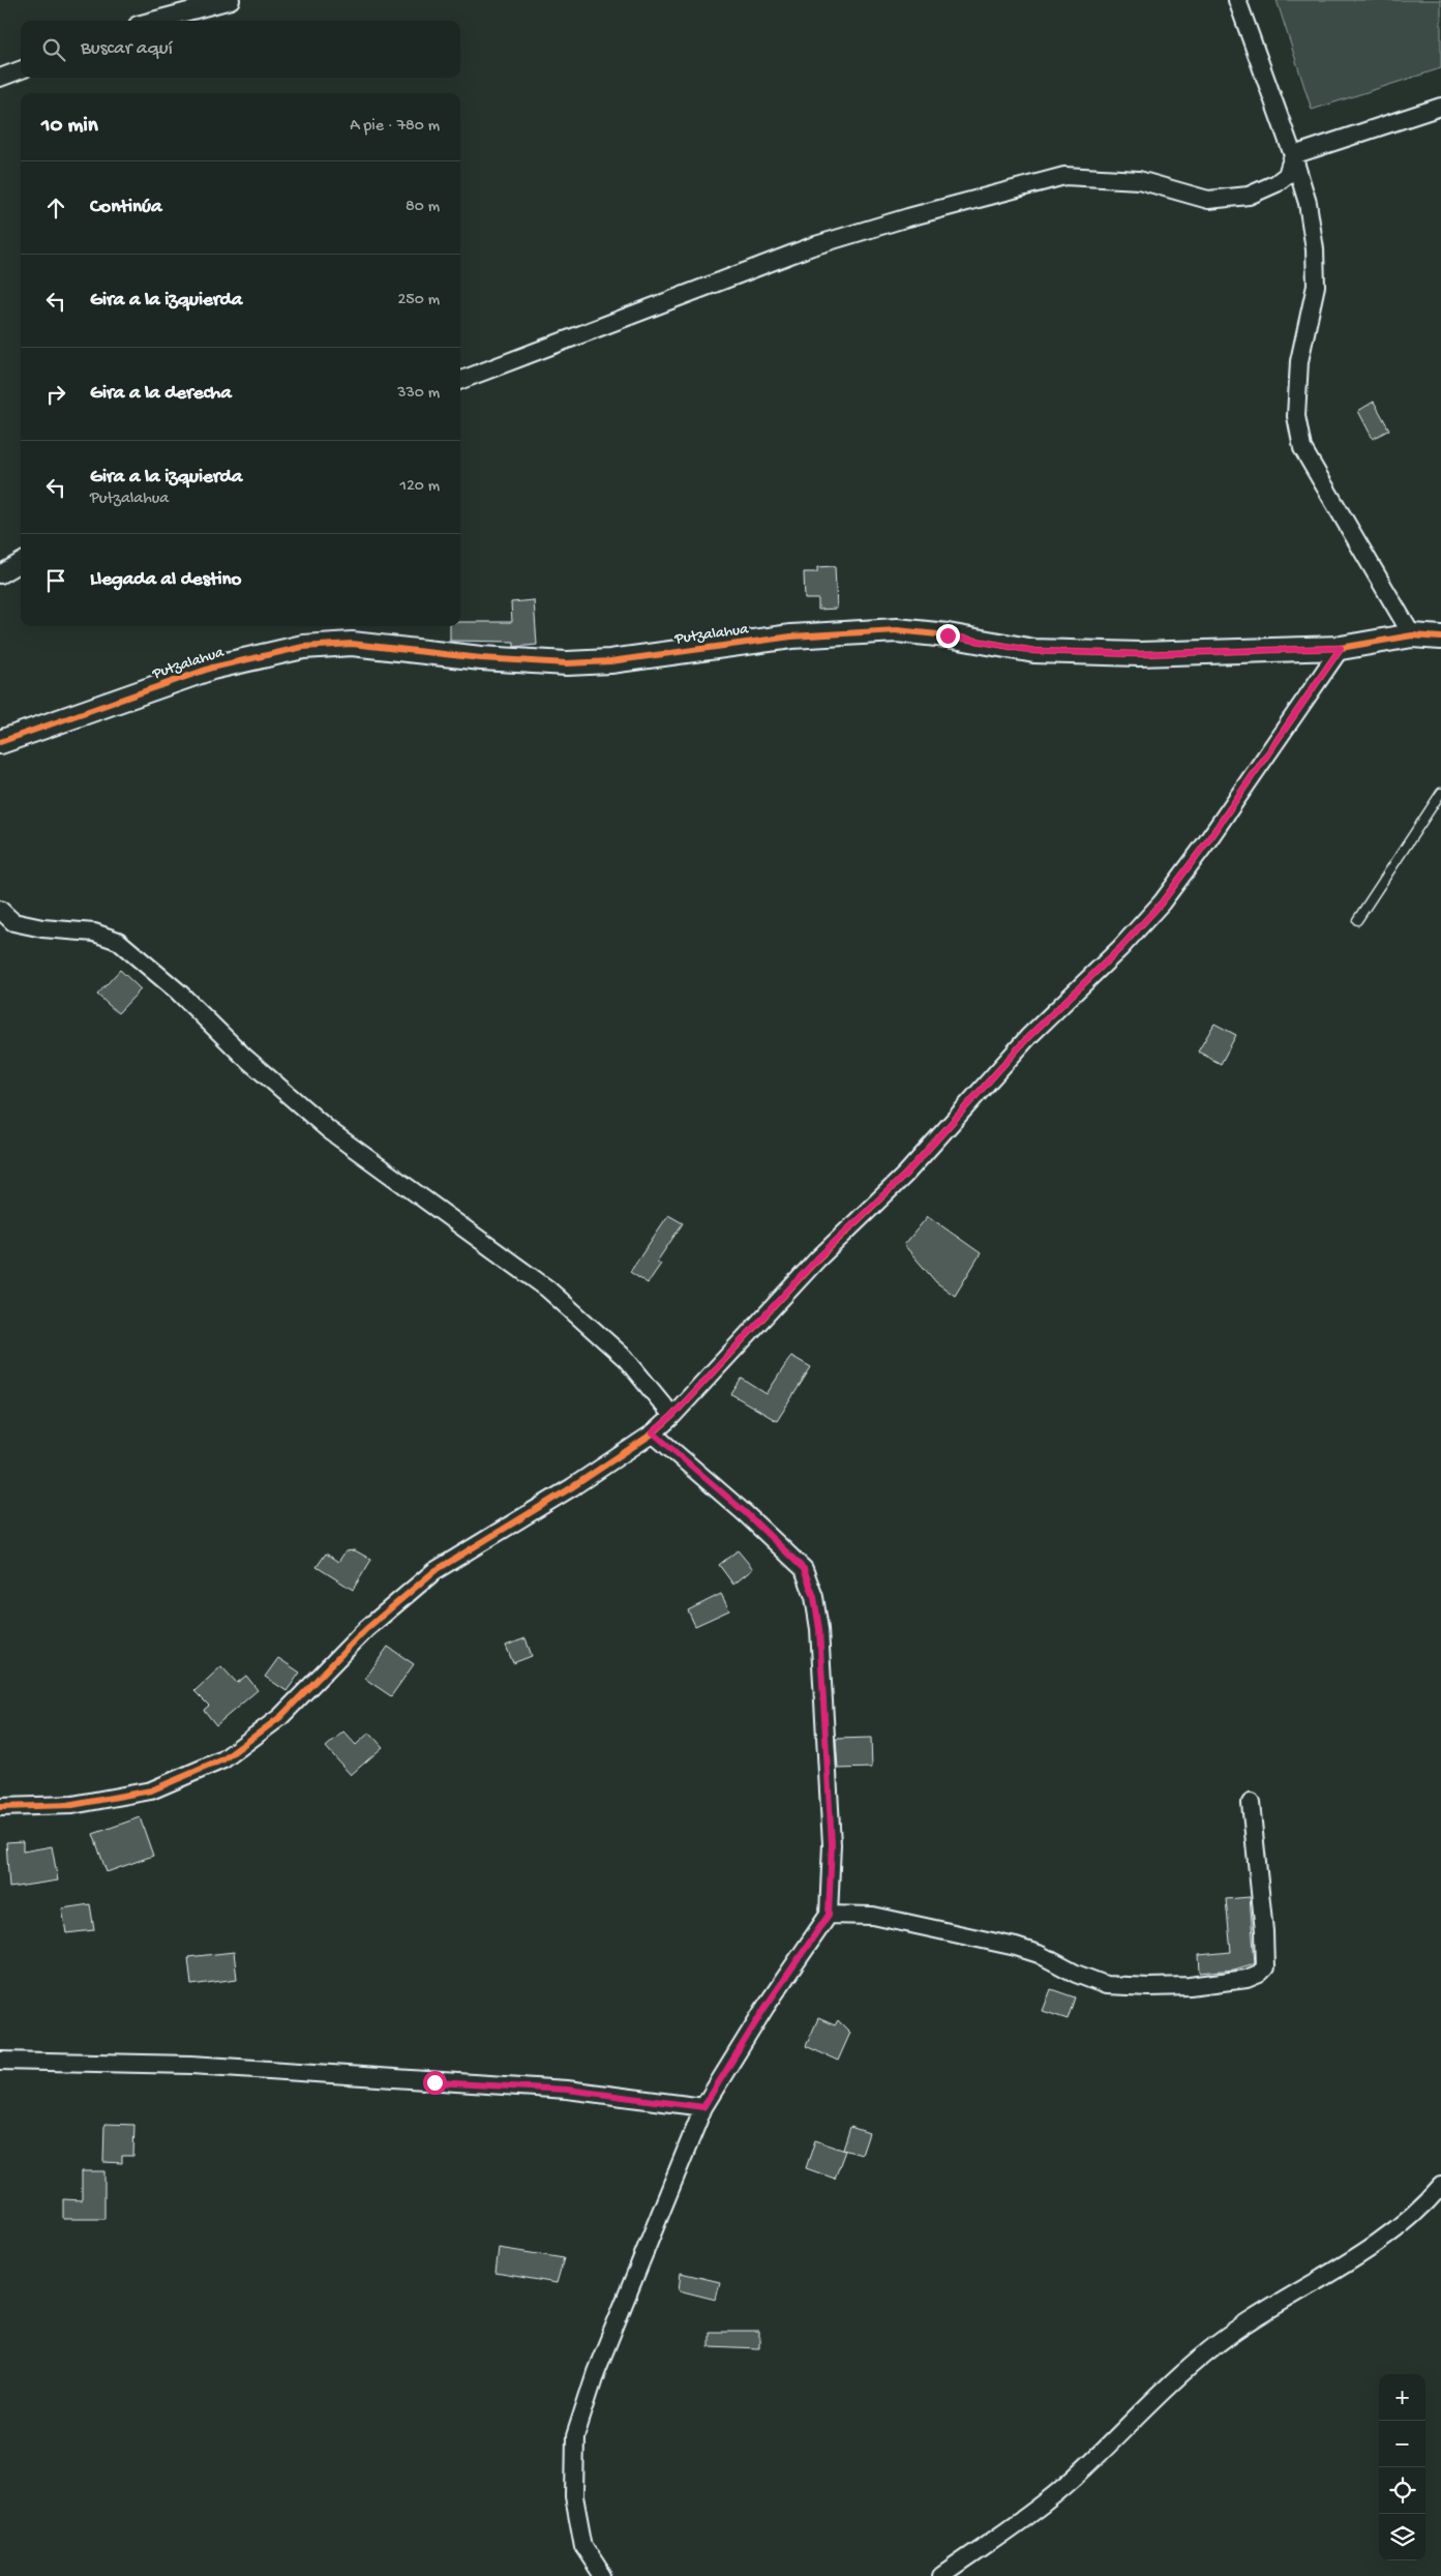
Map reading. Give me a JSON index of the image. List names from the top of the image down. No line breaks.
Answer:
{"streets":{"street":["Putzalahua"]},"page":{"search":"Buscar aquí","heading":["10 min","A pie · 780 m"],"list":[["Continúa","80 m"],["Gira a la izquierda","250 m"],["Gira a la derecha","330 m"],["Gira a la izquierda","Putzalahua","120 m"],"Llegada al destino"],"map_buttons":["+","−"]}}
